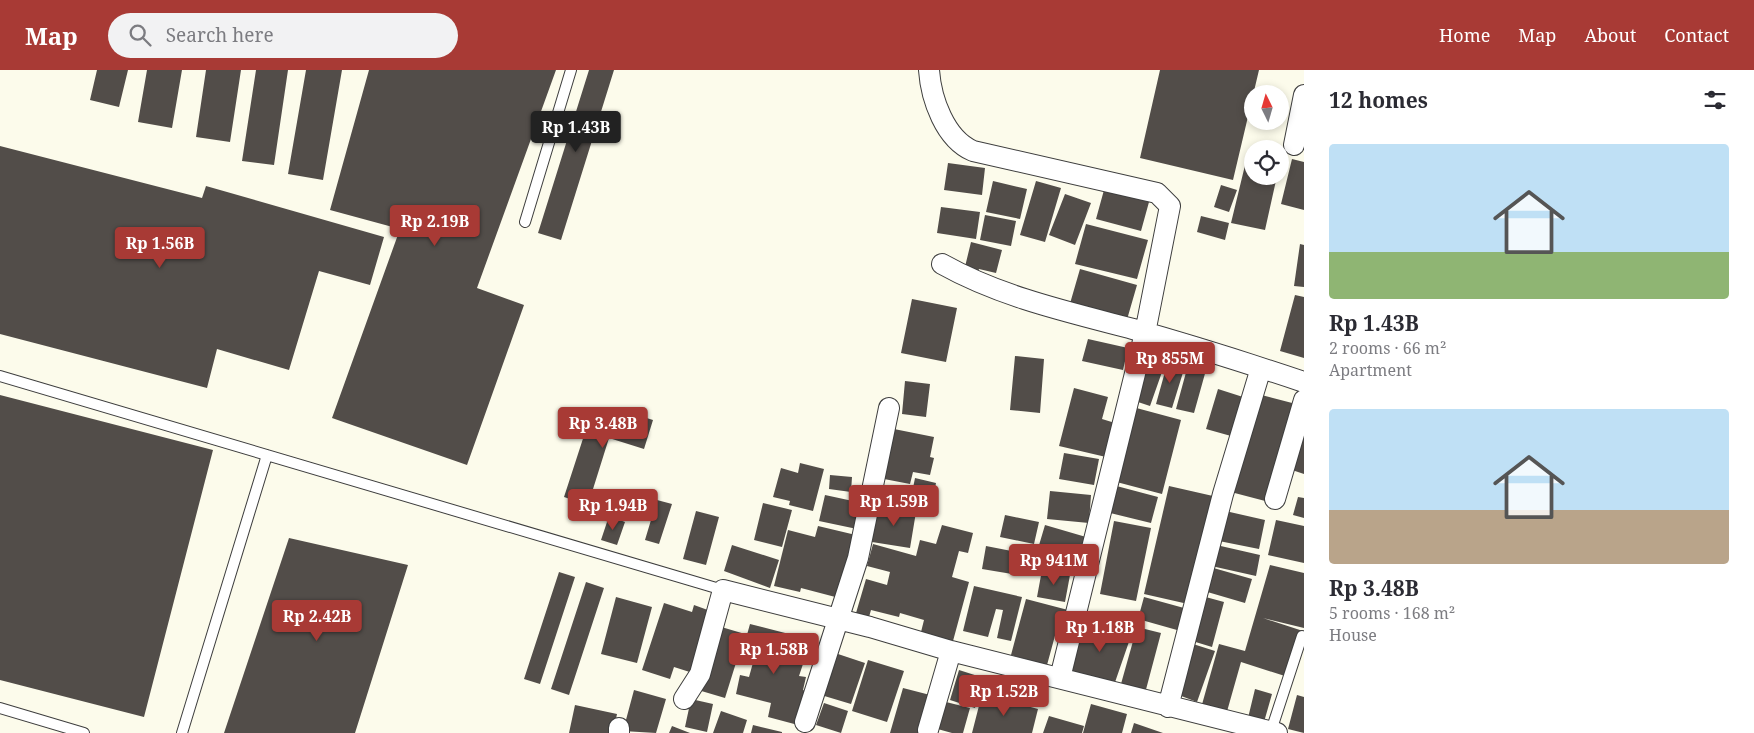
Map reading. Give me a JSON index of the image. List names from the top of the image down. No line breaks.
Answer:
{"north":"top","page":{"header":"Map","search":"Search here","nav":["Home","Map","About","Contact"],"heading":"12 homes","price":["Rp 1.43B","Rp 2.19B","Rp 1.56B","Rp 855M","Rp 3.48B","Rp 1.59B","Rp 1.94B","Rp 941M","Rp 2.42B","Rp 1.18B","Rp 1.58B","Rp 1.52B"],"list":[{"name":"Rp 1.43B","note":"2 rooms · 66 m² · Apartment"},{"name":"Rp 3.48B","note":"5 rooms · 168 m² · House"}]}}
